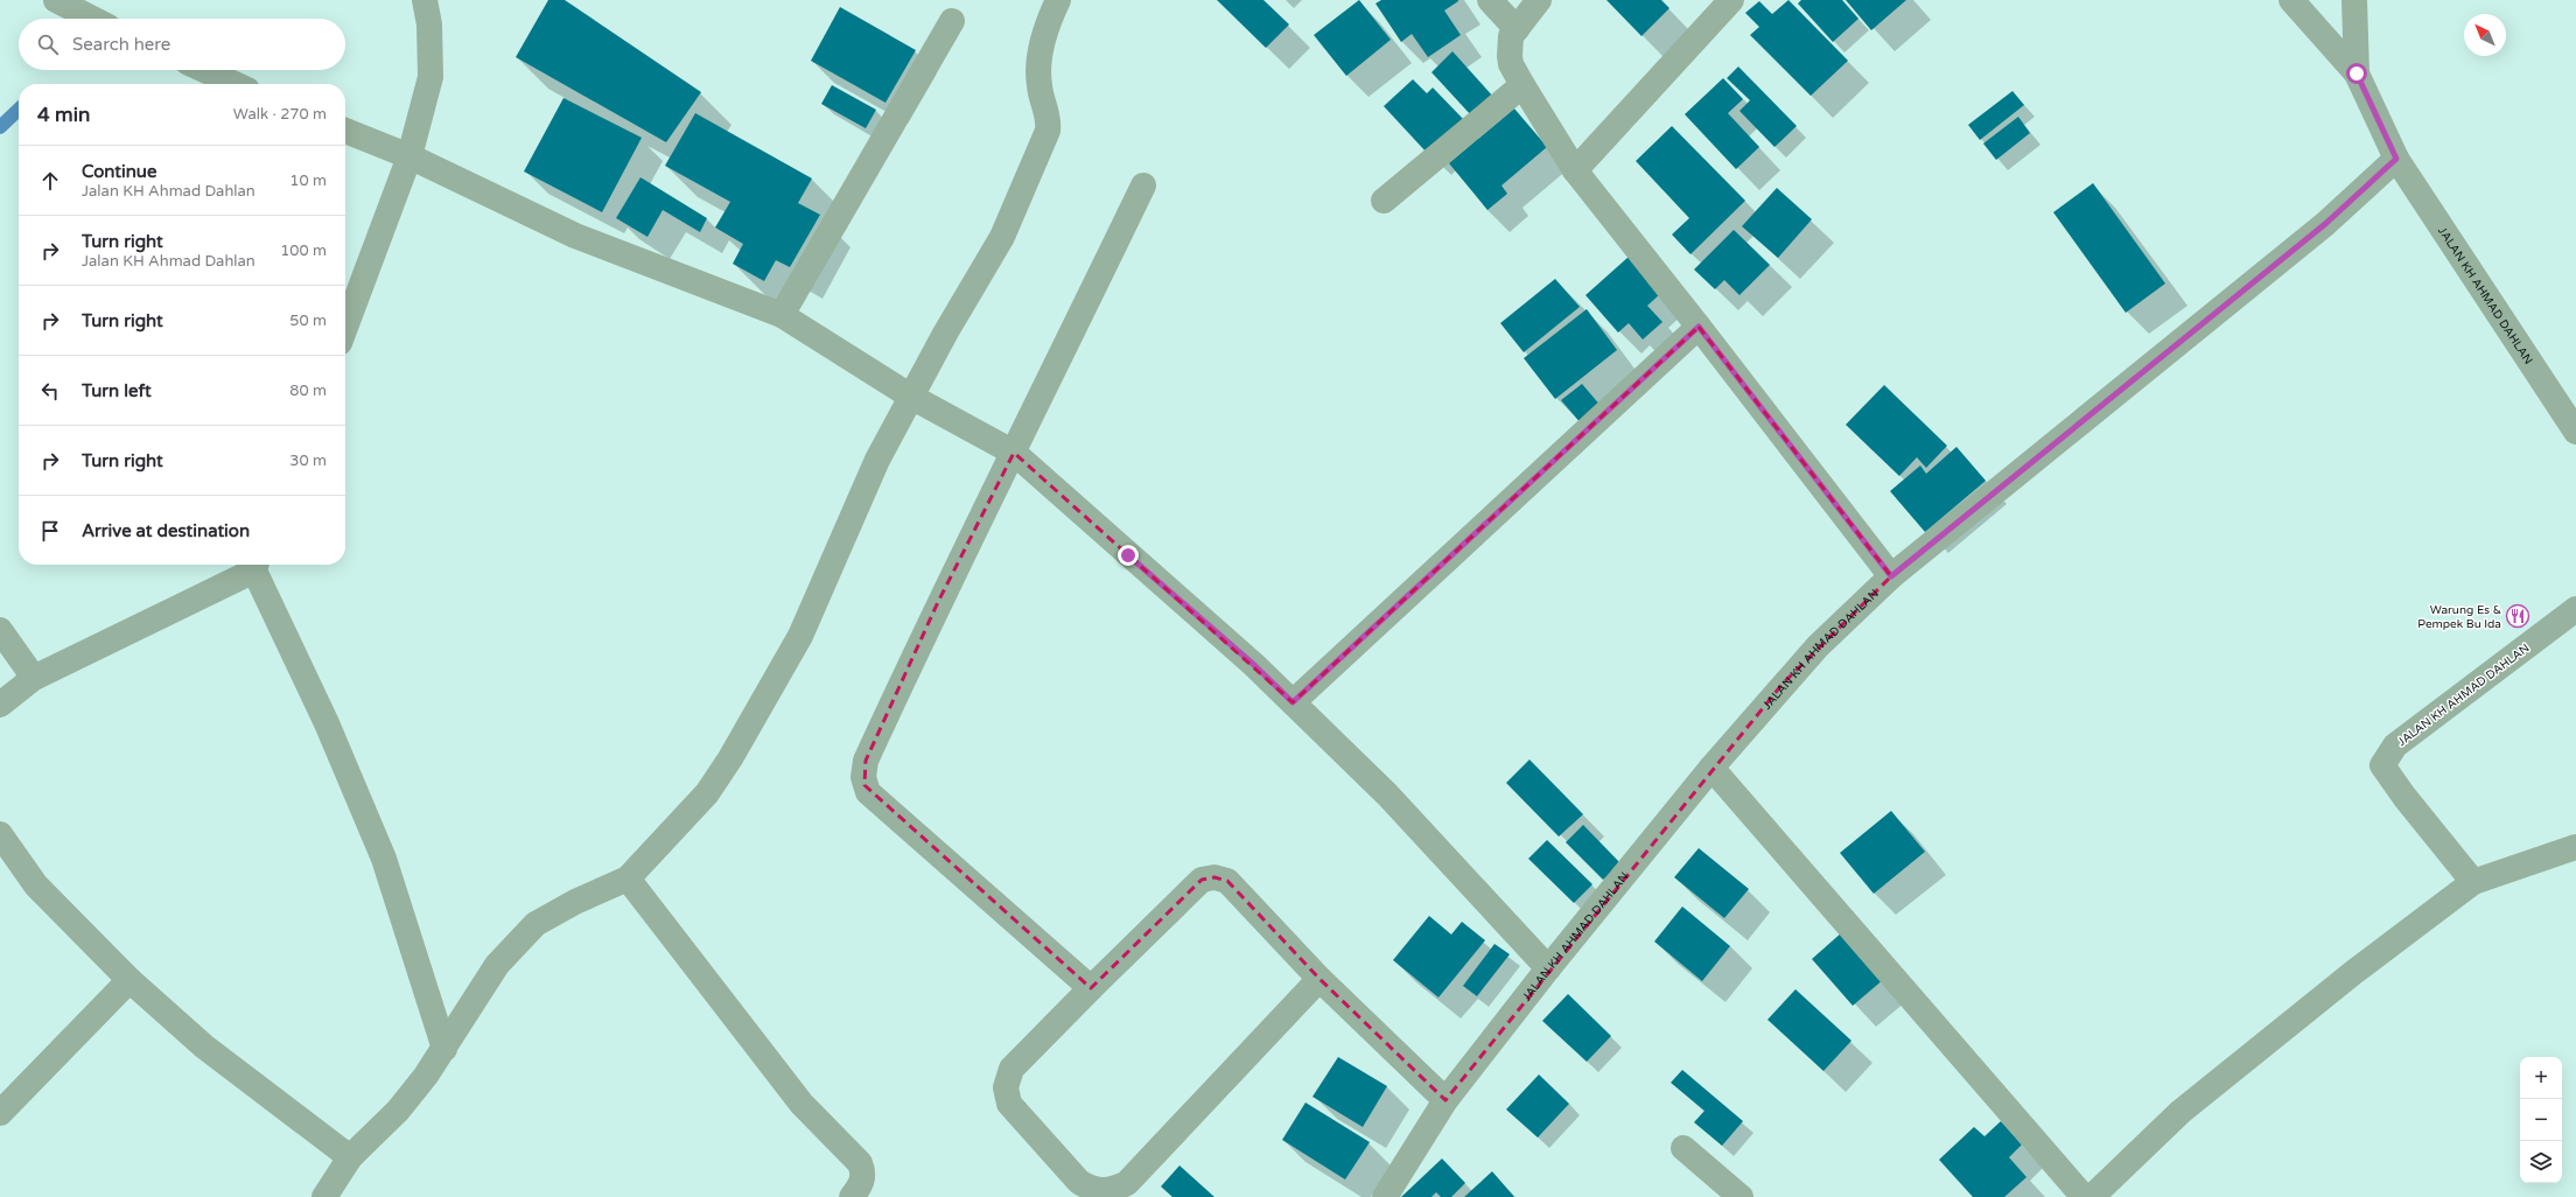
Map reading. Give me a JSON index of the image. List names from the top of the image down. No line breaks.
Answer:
{"streets":{"street":["JALAN KH AHMAD DAHLAN"]},"places":{"restaurant":["Warung Es & Pempek Bu Ida"]},"north":"top left","page":{"search":"Search here","heading":["4 min","Walk · 270 m"],"list":[["Continue","Jalan KH Ahmad Dahlan","10 m"],["Turn right","Jalan KH Ahmad Dahlan","100 m"],["Turn right","50 m"],["Turn left","80 m"],["Turn right","30 m"],"Arrive at destination"],"map_buttons":["+","−"]}}
